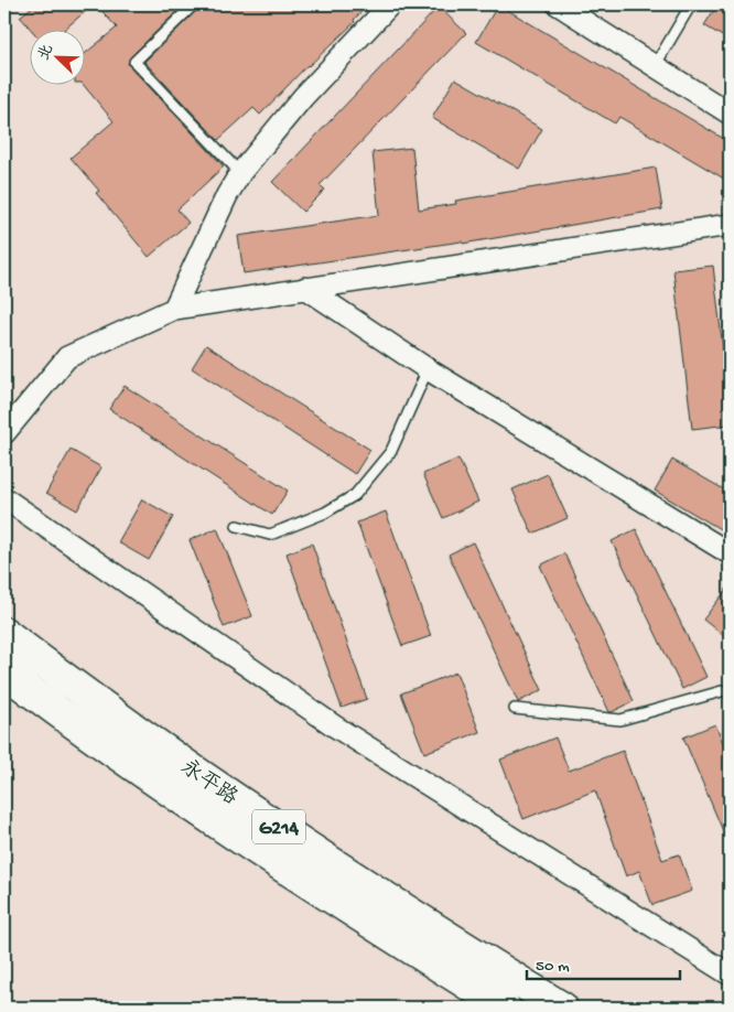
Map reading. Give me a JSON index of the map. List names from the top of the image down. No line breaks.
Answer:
{"streets":{"highway":["永平路","G214"]},"scale_bar":"50 m","north":"top left"}
